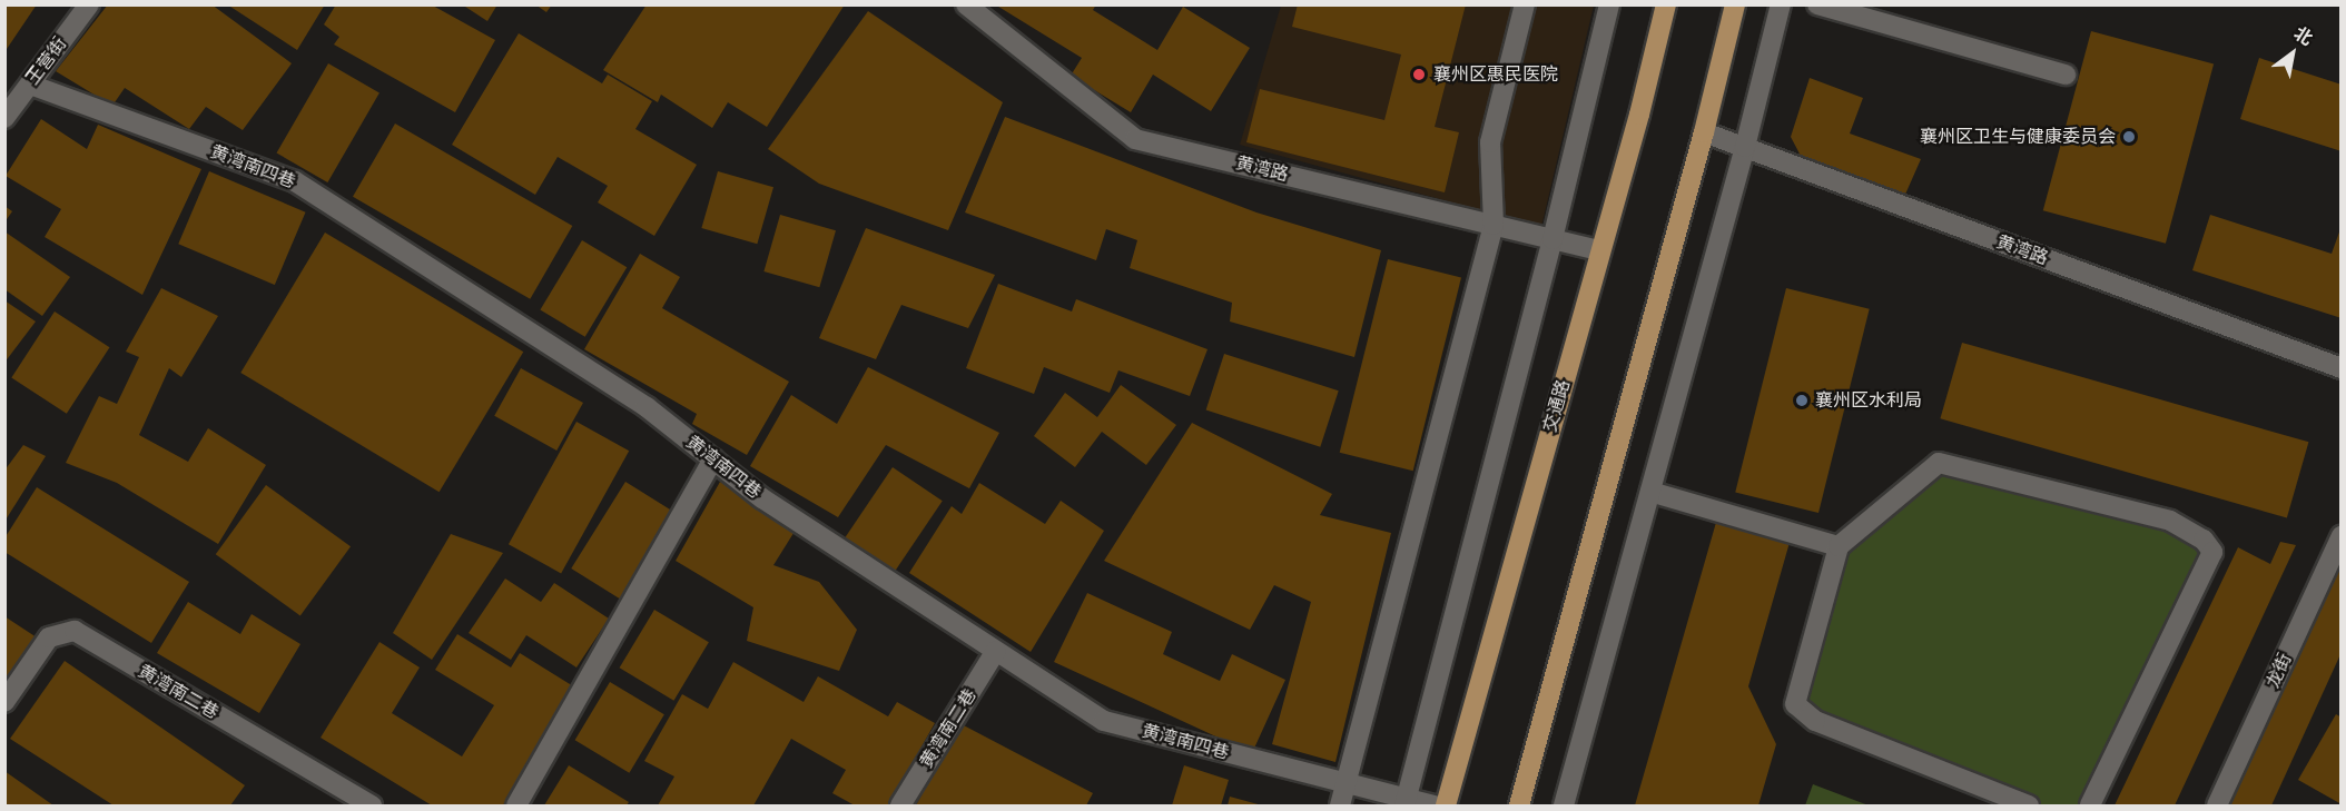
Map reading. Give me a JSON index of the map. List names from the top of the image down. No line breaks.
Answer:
{"streets":{"main road":["交通路"],"street":["王营街","黄湾南四巷","黄湾路","龙街","黄湾南二巷"]},"crossings":[["王营街","黄湾南四巷"],["黄湾南四巷","黄湾南二巷"],["黄湾路","交通路"]],"places":["襄州区惠民医院","襄州区卫生与健康委员会","襄州区水利局"],"north":"top right"}
